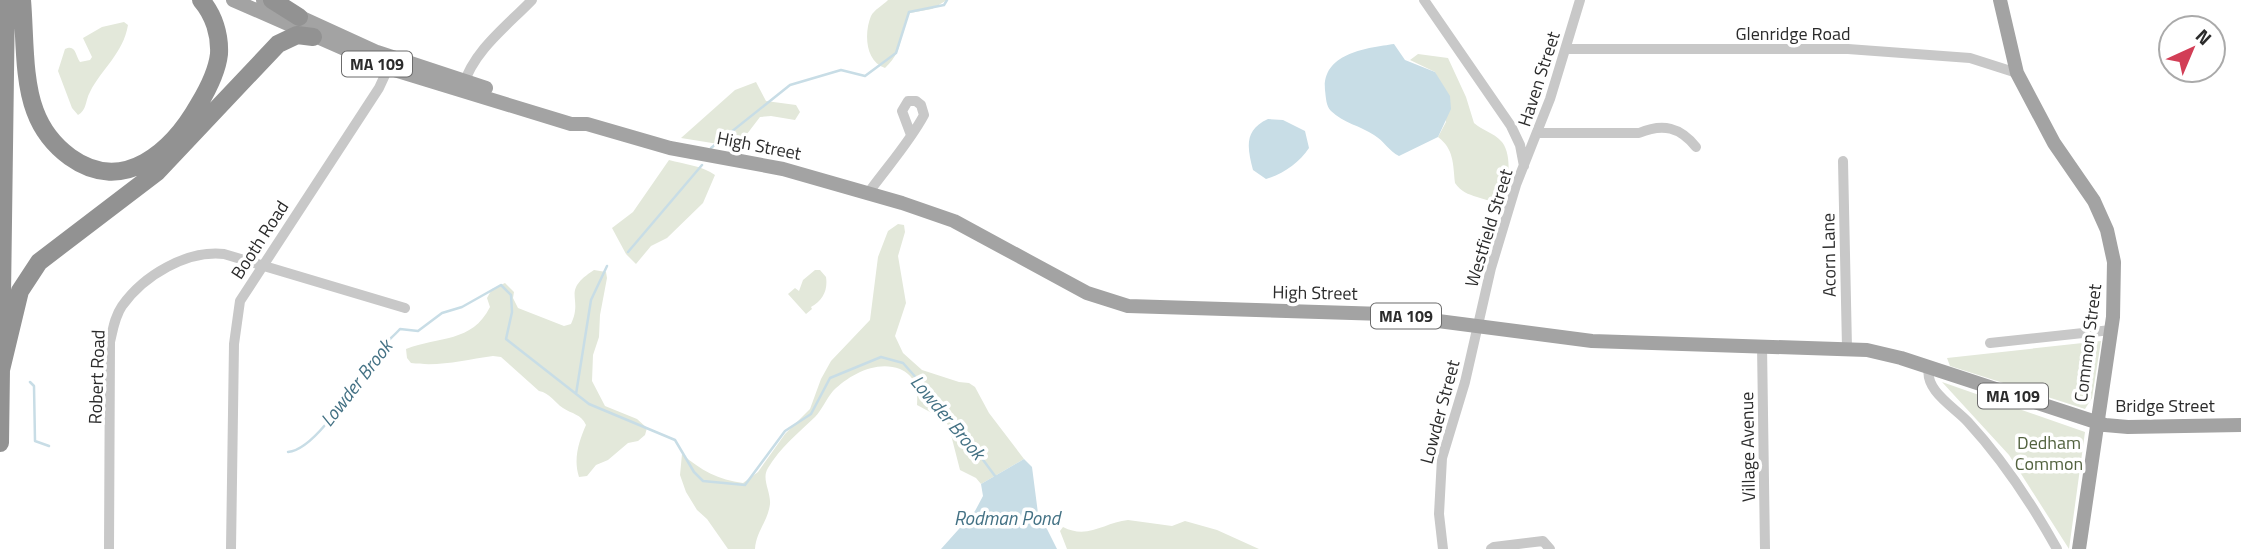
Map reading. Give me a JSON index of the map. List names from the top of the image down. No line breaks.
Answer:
{"streets":{"main road":["MA 109","High Street","Common Street","Bridge Street"],"street":["Glenridge Road","Haven Street","Westfield Street","Booth Road","Acorn Lane","Robert Road","Lowder Street","Village Avenue"]},"crossings":[["Glenridge Road","Haven Street"],["Glenridge Road","Common Street"],["Haven Street","Westfield Street"],["High Street","Westfield Street"],["High Street","Booth Road"],["High Street","Acorn Lane"],["High Street","Bridge Street"],["High Street","Lowder Street"],["High Street","Village Avenue"],["Westfield Street","Lowder Street"],["Booth Road","Robert Road"],["Common Street","Bridge Street"]],"water":["Lowder Brook","Rodman Pond"],"parks":["Dedham Common"],"north":"top right"}
